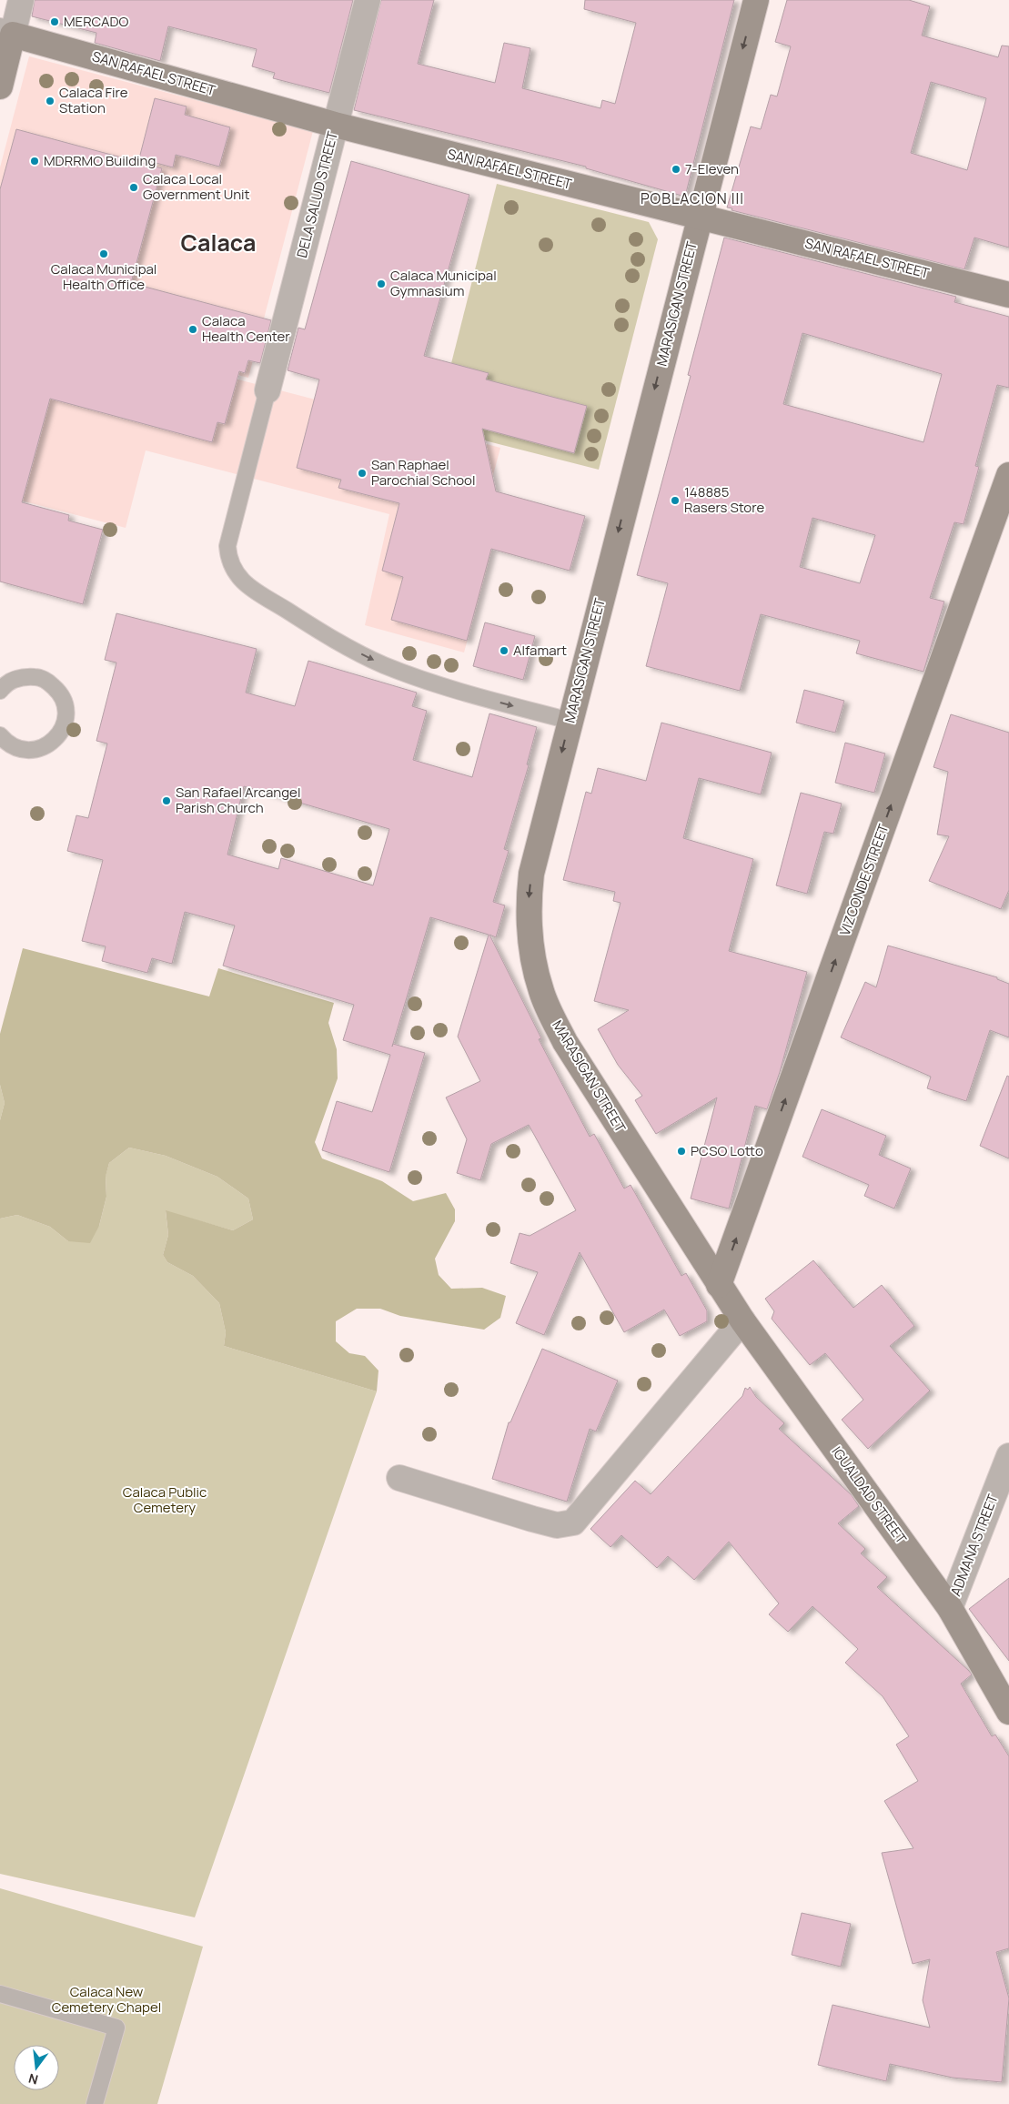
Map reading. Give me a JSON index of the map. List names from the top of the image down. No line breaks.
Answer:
{"streets":{"street":["SAN RAFAEL STREET","DELA SALUD STREET","MARASIGAN STREET","VIZCONDE STREET","IGUALDAD STREET","ADMANA STREET"]},"crossings":[["SAN RAFAEL STREET","DELA SALUD STREET"],["SAN RAFAEL STREET","MARASIGAN STREET"],["MARASIGAN STREET","VIZCONDE STREET"],["MARASIGAN STREET","IGUALDAD STREET"],["VIZCONDE STREET","IGUALDAD STREET"],["IGUALDAD STREET","ADMANA STREET"]],"one_way":["MARASIGAN STREET","VIZCONDE STREET"],"districts":["POBLACION III","Calaca"],"parks":["Calaca Public Cemetery","Calaca New Cemetery Chapel"],"places":["MERCADO","Calaca Fire Station","MDRRMO Building","7-Eleven","Calaca Local Government Unit","Calaca Municipal Health Office","Calaca Municipal Gymnasium","Calaca Health Center","San Raphael Parochial School","148885 Rasers Store","Alfamart","San Rafael Arcangel Parish Church","PCSO Lotto"],"north":"bottom"}
